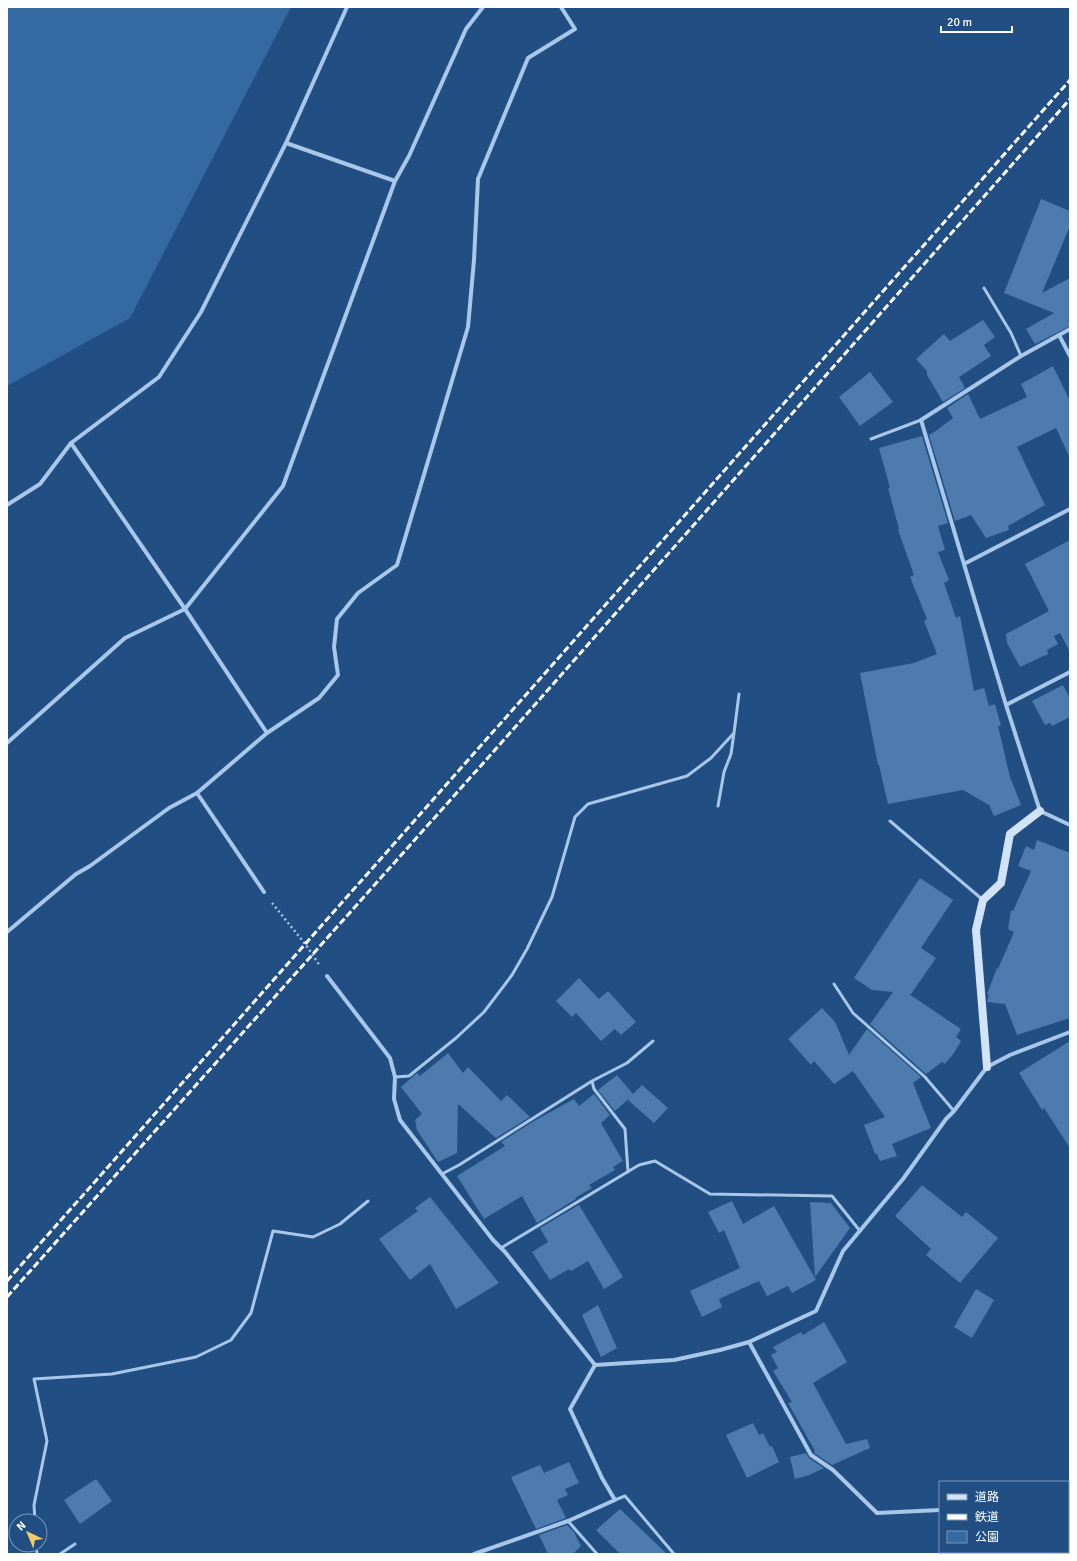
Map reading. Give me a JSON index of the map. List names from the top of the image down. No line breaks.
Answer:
{"legend":["道路","鉄道","公園"],"scale_bar":"20 m","north":"top left"}
